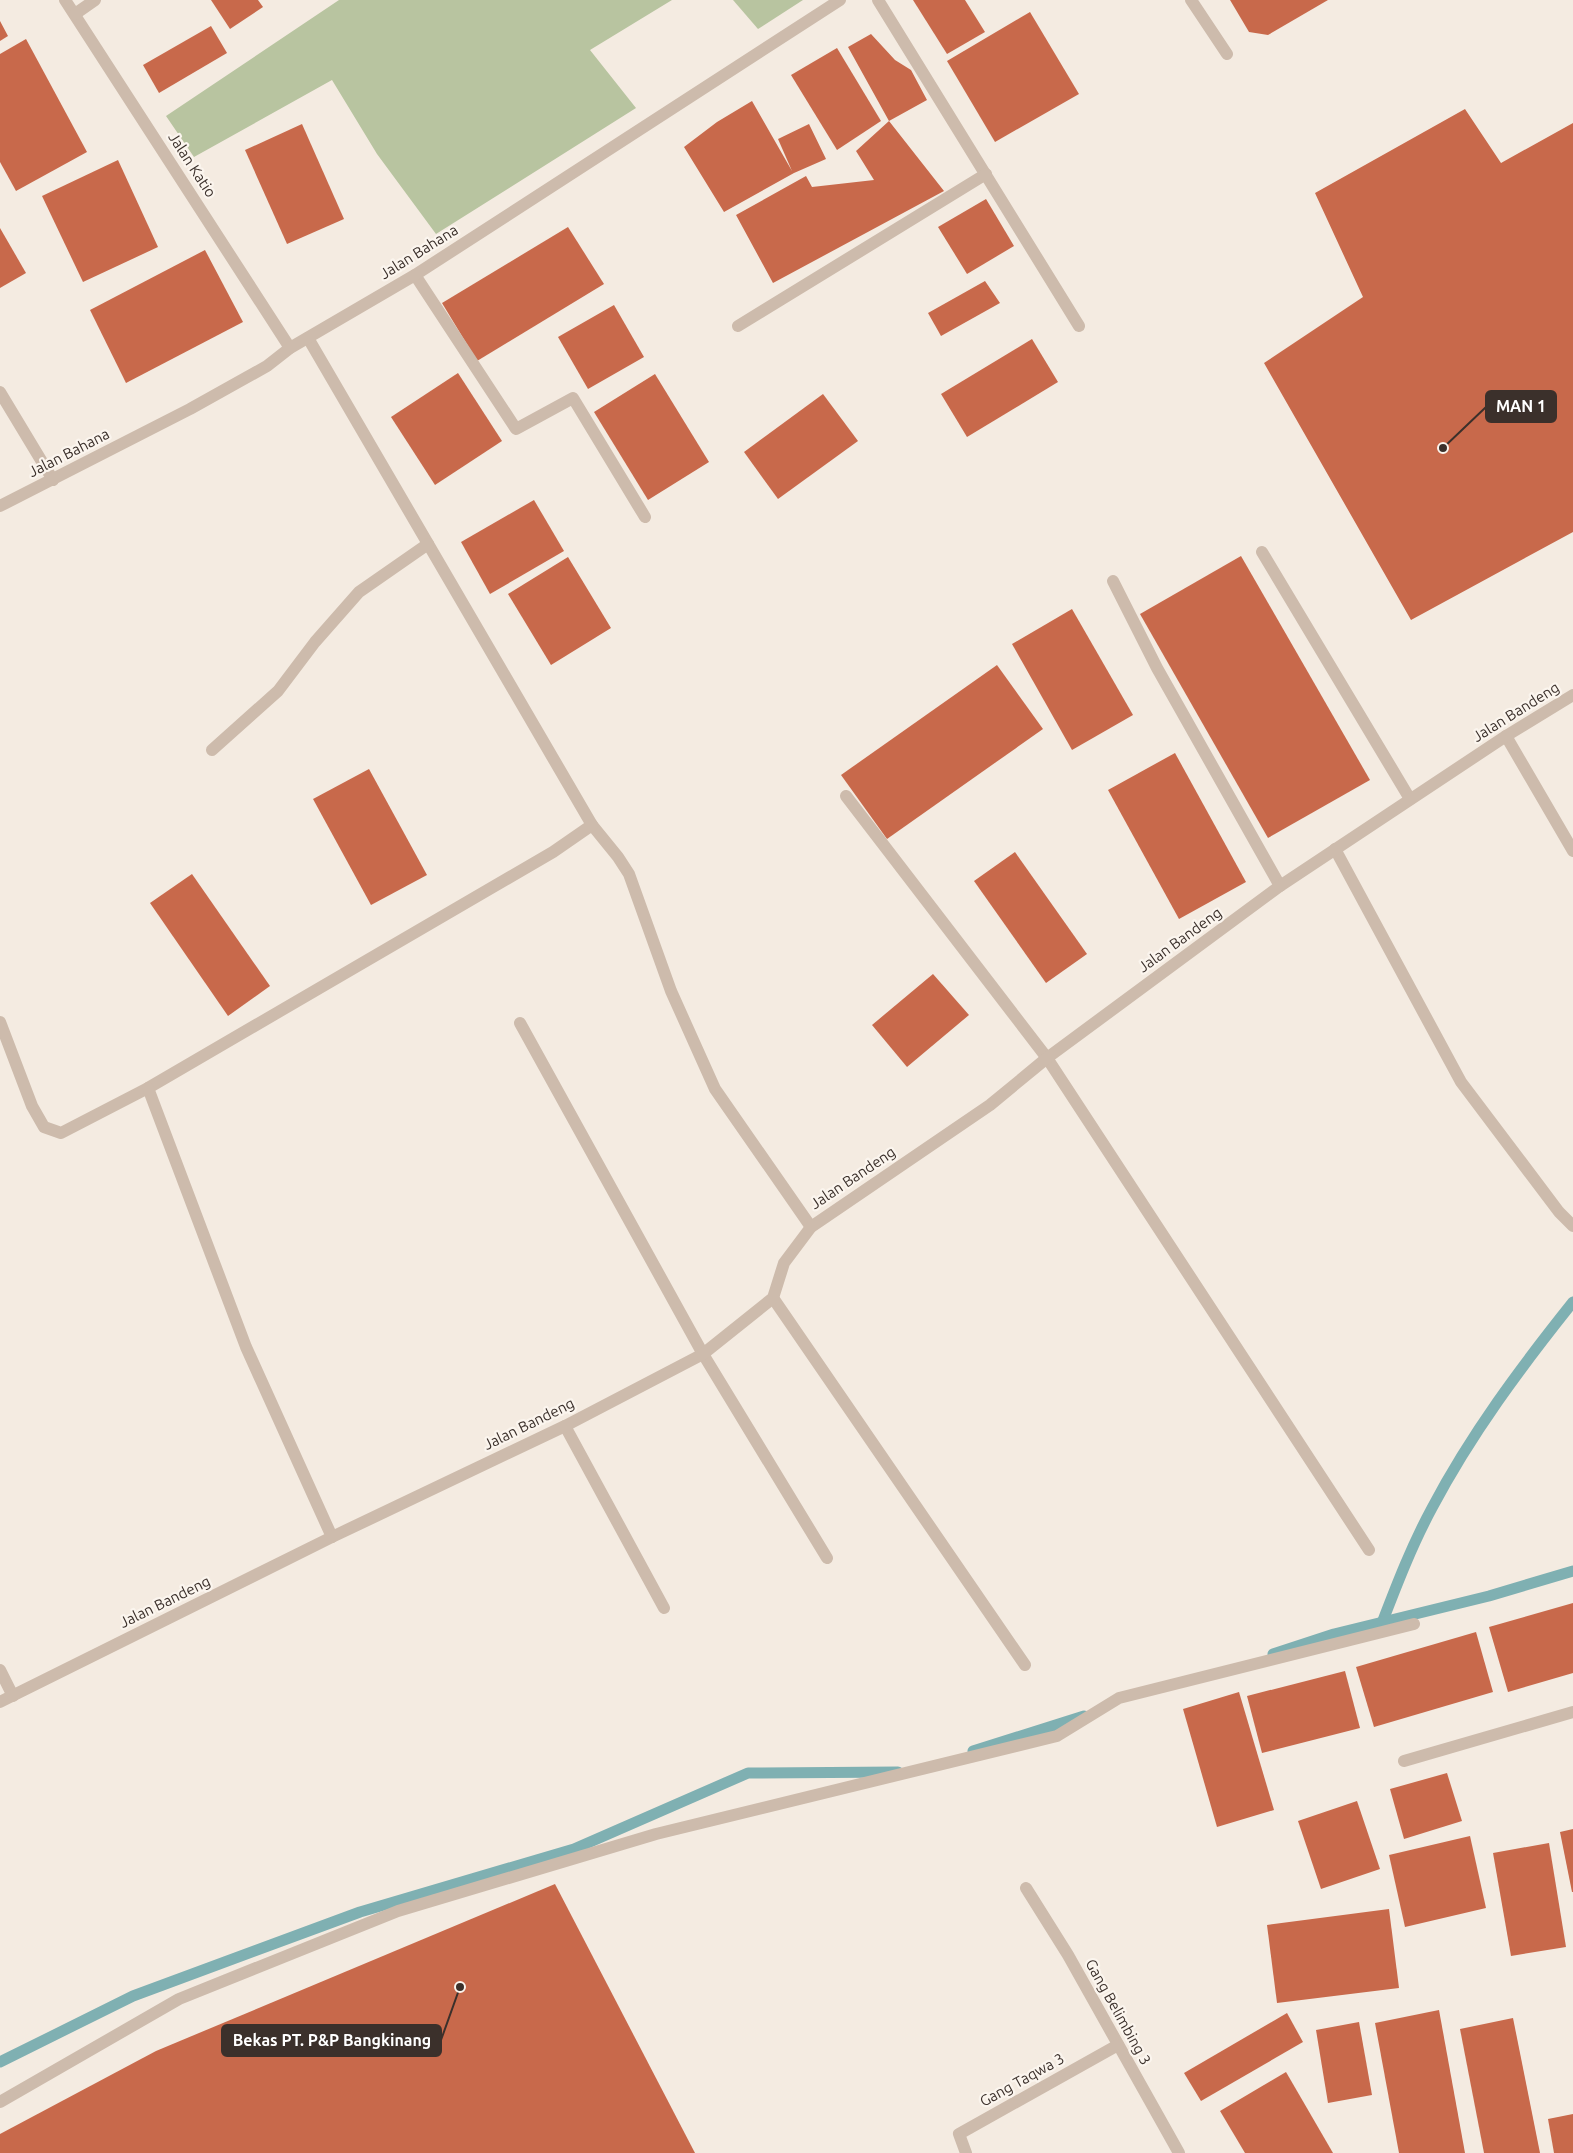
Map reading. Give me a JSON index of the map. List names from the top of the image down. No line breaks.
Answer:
{"streets":{"street":["Jalan Katio","Jalan Bahana","Jalan Bandeng","Gang Belimbing 3","Gang Taqwa 3"]},"crossings":[["Jalan Katio","Jalan Bahana"],["Gang Belimbing 3","Gang Taqwa 3"]],"places":["MAN 1","Bekas PT. P&P Bangkinang"]}
